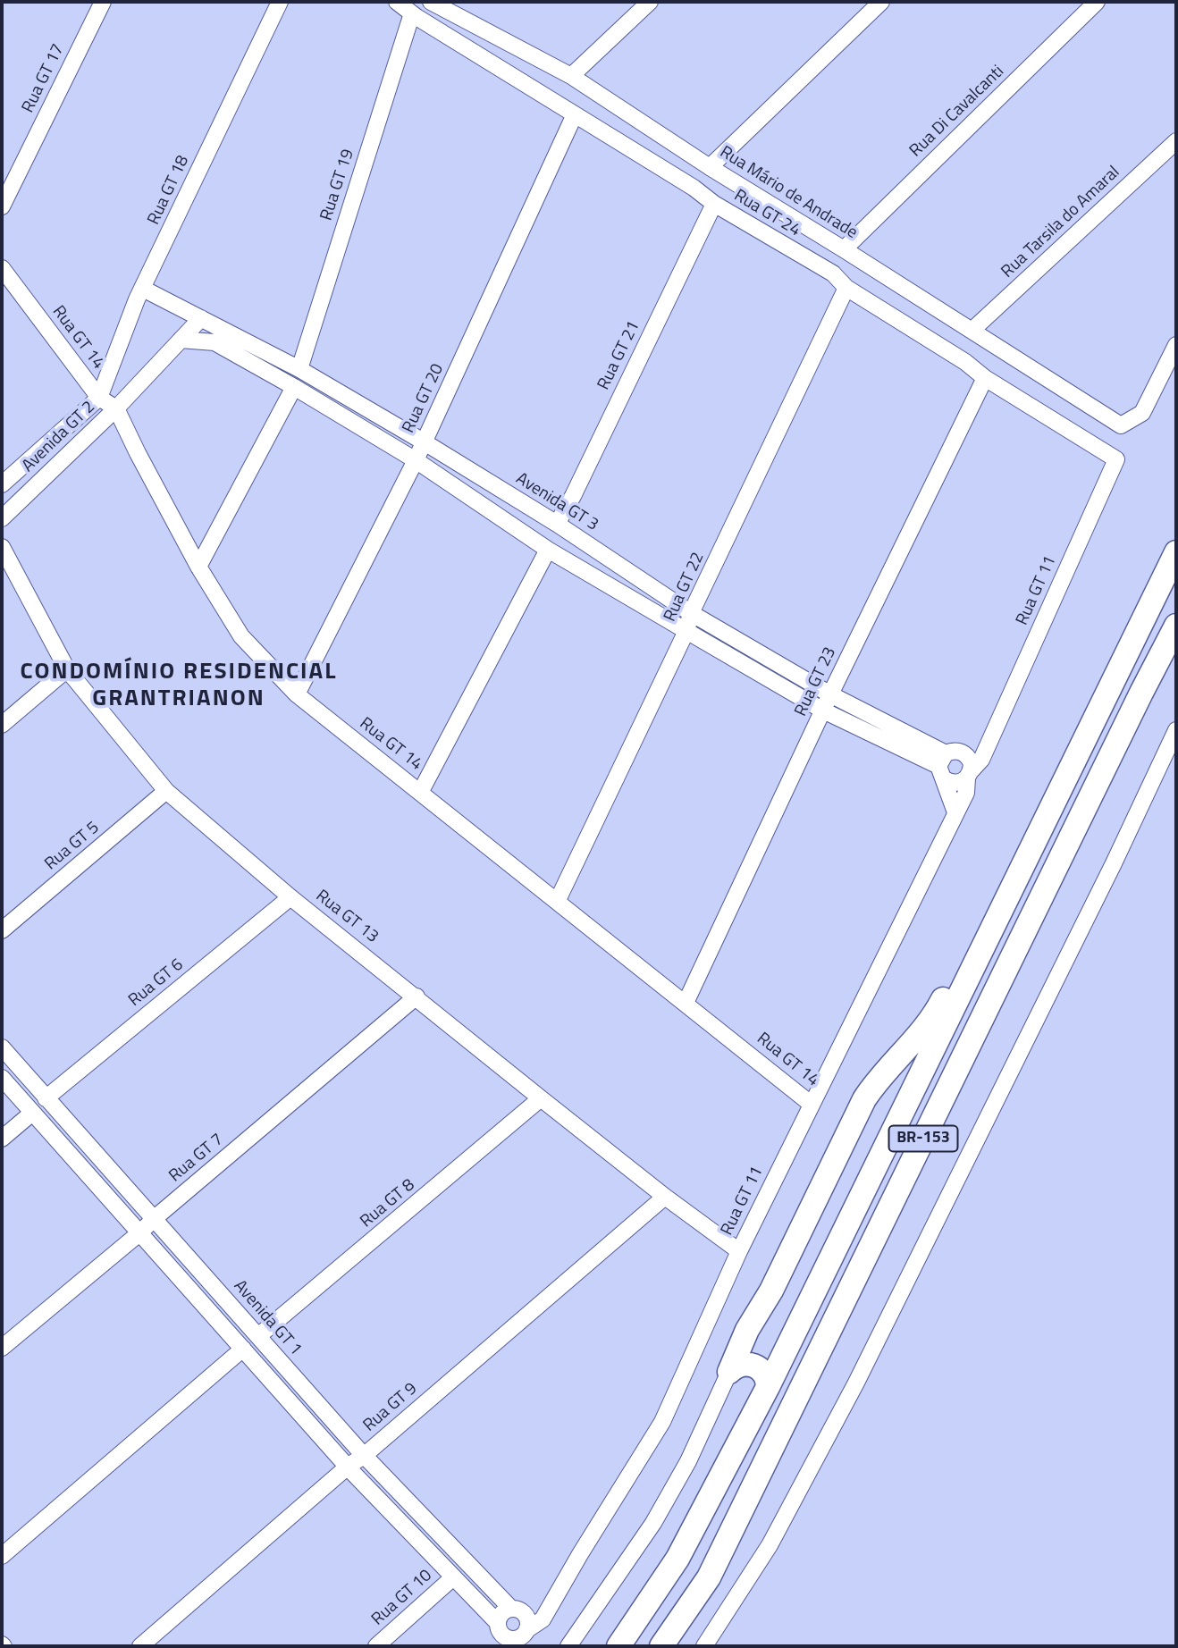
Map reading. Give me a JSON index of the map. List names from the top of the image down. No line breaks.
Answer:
{"streets":{"highway":["BR-153"],"street":["Rua GT 17","Rua Di Cavalcanti","Rua GT 19","Rua GT 18","Rua Mário de Andrade","Rua GT 24","Rua Tarsila do Amaral","Rua GT 14","Rua GT 21","Rua GT 20","Avenida GT 2","Avenida GT 3","Rua GT 22","Rua GT 11","Rua GT 23","Rua GT 5","Rua GT 13","Rua GT 6","Rua GT 7","Rua GT 8","Avenida GT 1","Rua GT 9","Rua GT 10"]},"crossings":[["Rua Di Cavalcanti","Rua Mário de Andrade"],["Rua GT 19","Rua GT 24"],["Rua GT 19","Avenida GT 3"],["Rua GT 18","Rua GT 14"],["Rua GT 18","Avenida GT 2"],["Rua GT 18","Avenida GT 3"],["Rua Mário de Andrade","Rua Tarsila do Amaral"],["Rua GT 24","Rua GT 21"],["Rua GT 24","Rua GT 20"],["Rua GT 24","Rua GT 22"],["Rua GT 24","Rua GT 11"],["Rua GT 24","Rua GT 23"],["Rua GT 14","Rua GT 20"],["Rua GT 14","Avenida GT 2"],["Rua GT 14","Rua GT 22"],["Rua GT 14","Rua GT 11"],["Rua GT 14","Rua GT 23"],["Rua GT 21","Avenida GT 3"],["Rua GT 20","Avenida GT 3"],["Avenida GT 2","Avenida GT 3"],["Avenida GT 3","Rua GT 22"],["Avenida GT 3","Rua GT 11"],["Avenida GT 3","Rua GT 23"],["Rua GT 11","Rua GT 13"],["Rua GT 5","Rua GT 13"],["Rua GT 13","Rua GT 6"],["Rua GT 13","Rua GT 7"],["Rua GT 13","Rua GT 8"],["Rua GT 13","Rua GT 9"],["Rua GT 6","Avenida GT 1"],["Rua GT 7","Avenida GT 1"],["Rua GT 8","Avenida GT 1"],["Avenida GT 1","Rua GT 9"]],"districts":["CONDOMÍNIO RESIDENCIAL GRANTRIANON"]}
